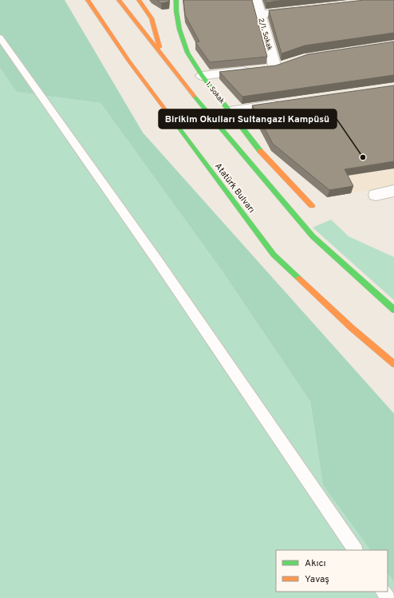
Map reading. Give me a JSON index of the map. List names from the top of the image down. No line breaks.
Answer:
{"streets":{"main road":["1. Sokak","Atatürk Bulvarı"],"street":["2/1. Sokak"]},"places":["Birikim Okulları Sultangazi Kampüsü"],"legend":["Akıcı","Yavaş"]}
